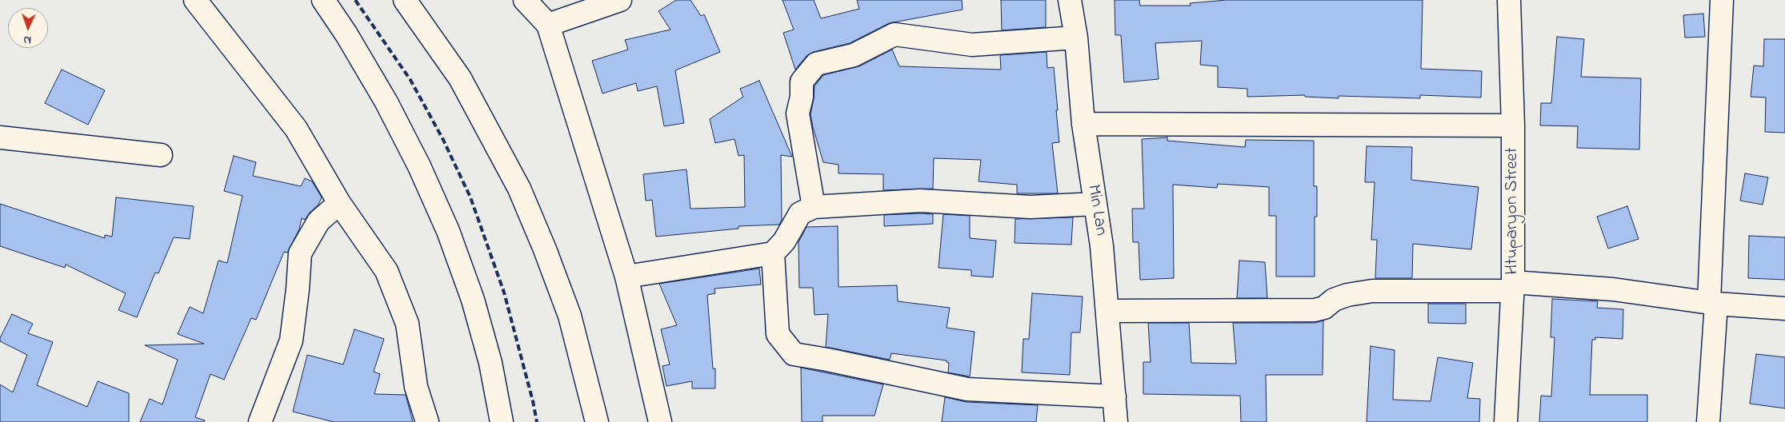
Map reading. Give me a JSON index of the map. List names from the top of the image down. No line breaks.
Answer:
{"streets":{"street":["Min Lan","Htuparyon Street"]},"north":"bottom"}
